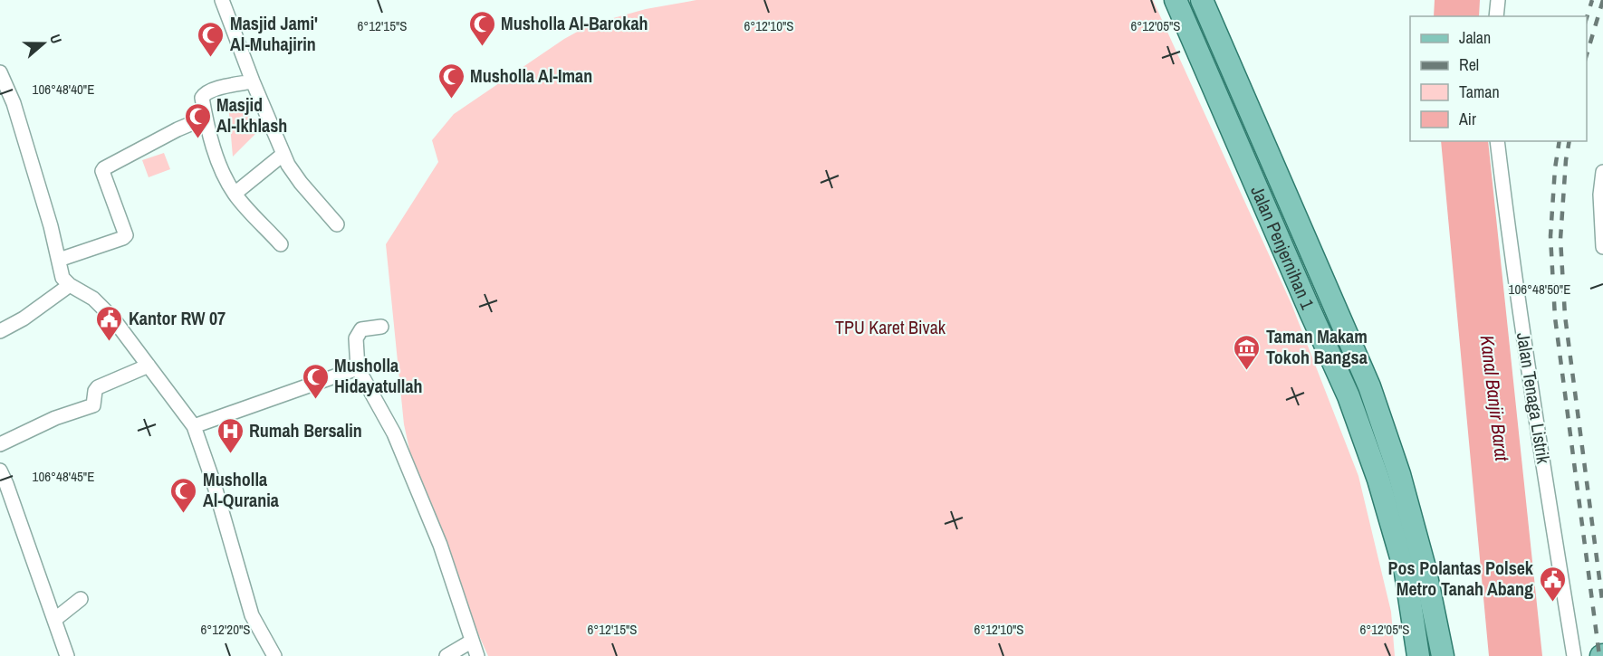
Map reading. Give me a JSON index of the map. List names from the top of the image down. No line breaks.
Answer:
{"streets":{"main road":["Jalan Penjernihan 1"],"street":["Jalan Tenaga Listrik"]},"water":["Kanal Banjir Barat"],"parks":["TPU Karet Bivak"],"places":{"mosque":["Musholla Al-Barokah","Masjid Jami' Al-Muhajirin","Musholla Al-Iman","Masjid Al-Ikhlash","Musholla Hidayatullah","Musholla Al-Qurania"],"public building":["Kantor RW 07","Pos Polantas Polsek Metro Tanah Abang"],"museum":["Taman Makam Tokoh Bangsa"],"hospital":["Rumah Bersalin"]},"legend":["Jalan","Rel","Taman","Air"],"north":"right","coordinates":["6°12'15\"S","6°12'10\"S","6°12'05\"S","106°48'40\"E","106°48'50\"E","106°48'45\"E","6°12'20\"S"]}
